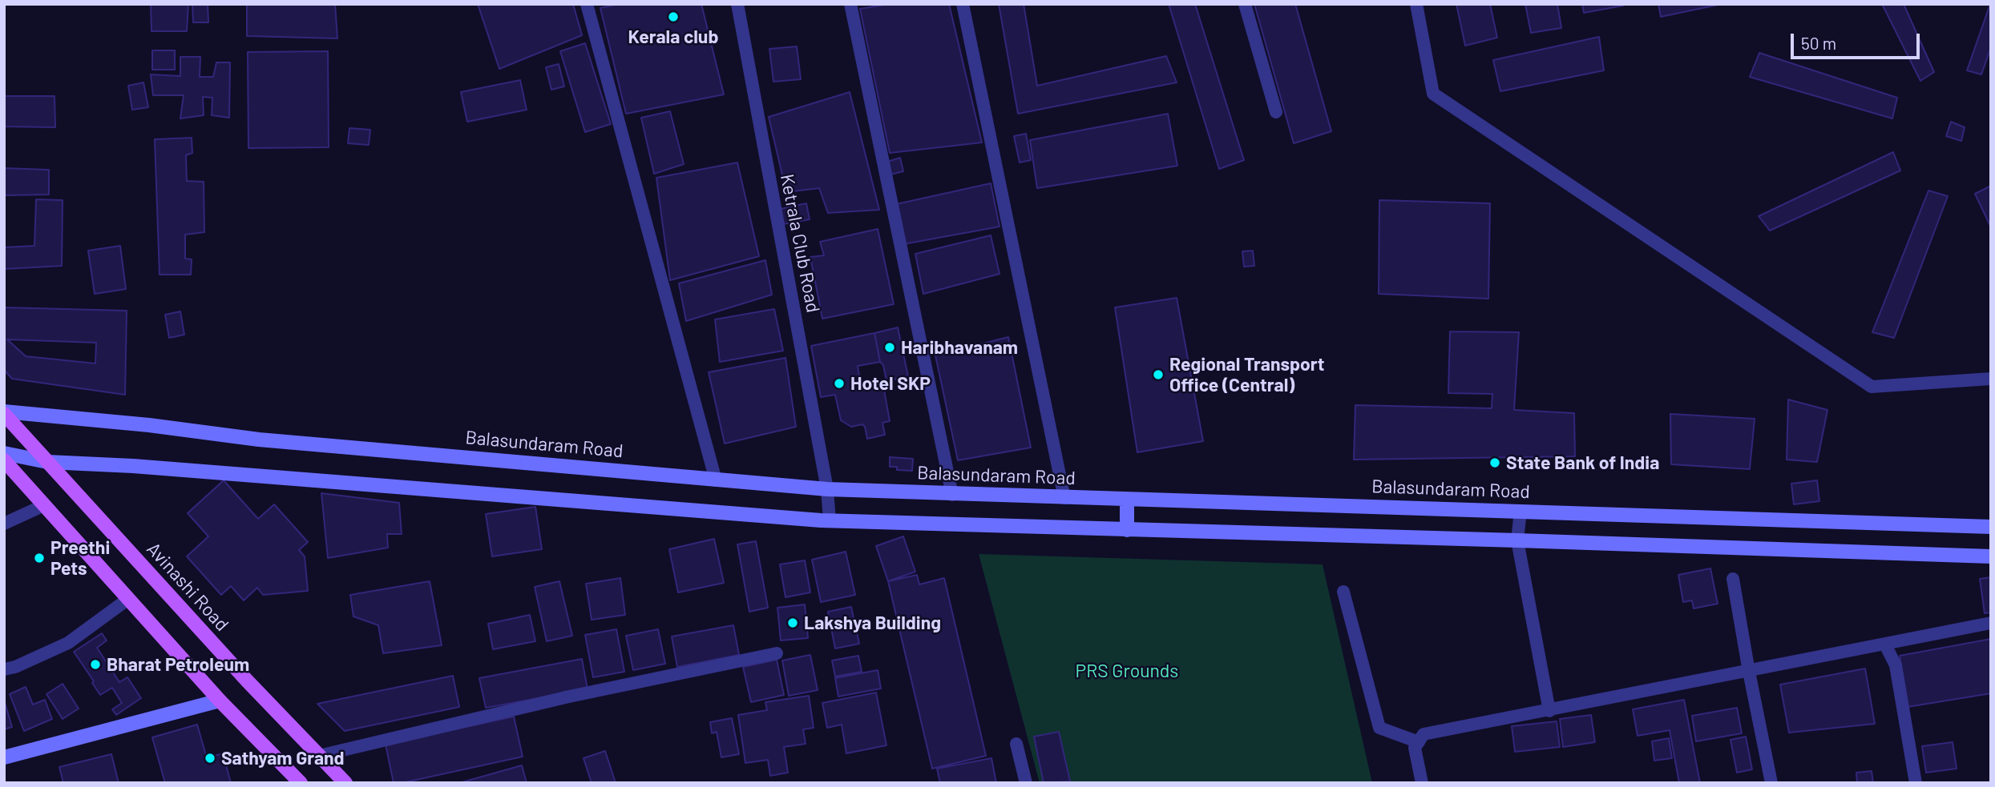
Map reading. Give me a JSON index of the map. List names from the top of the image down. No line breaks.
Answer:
{"streets":{"main road":["Balasundaram Road","Avinashi Road"],"street":["Ketrala Club Road"]},"crossings":[["Ketrala Club Road","Balasundaram Road"],["Balasundaram Road","Avinashi Road"]],"parks":["PRS Grounds"],"places":["Kerala club","Haribhavanam","Regional Transport Office (Central)","Hotel SKP","State Bank of India","Preethi Pets","Lakshya Building","Bharat Petroleum","Sathyam Grand"],"scale_bar":"50 m"}
